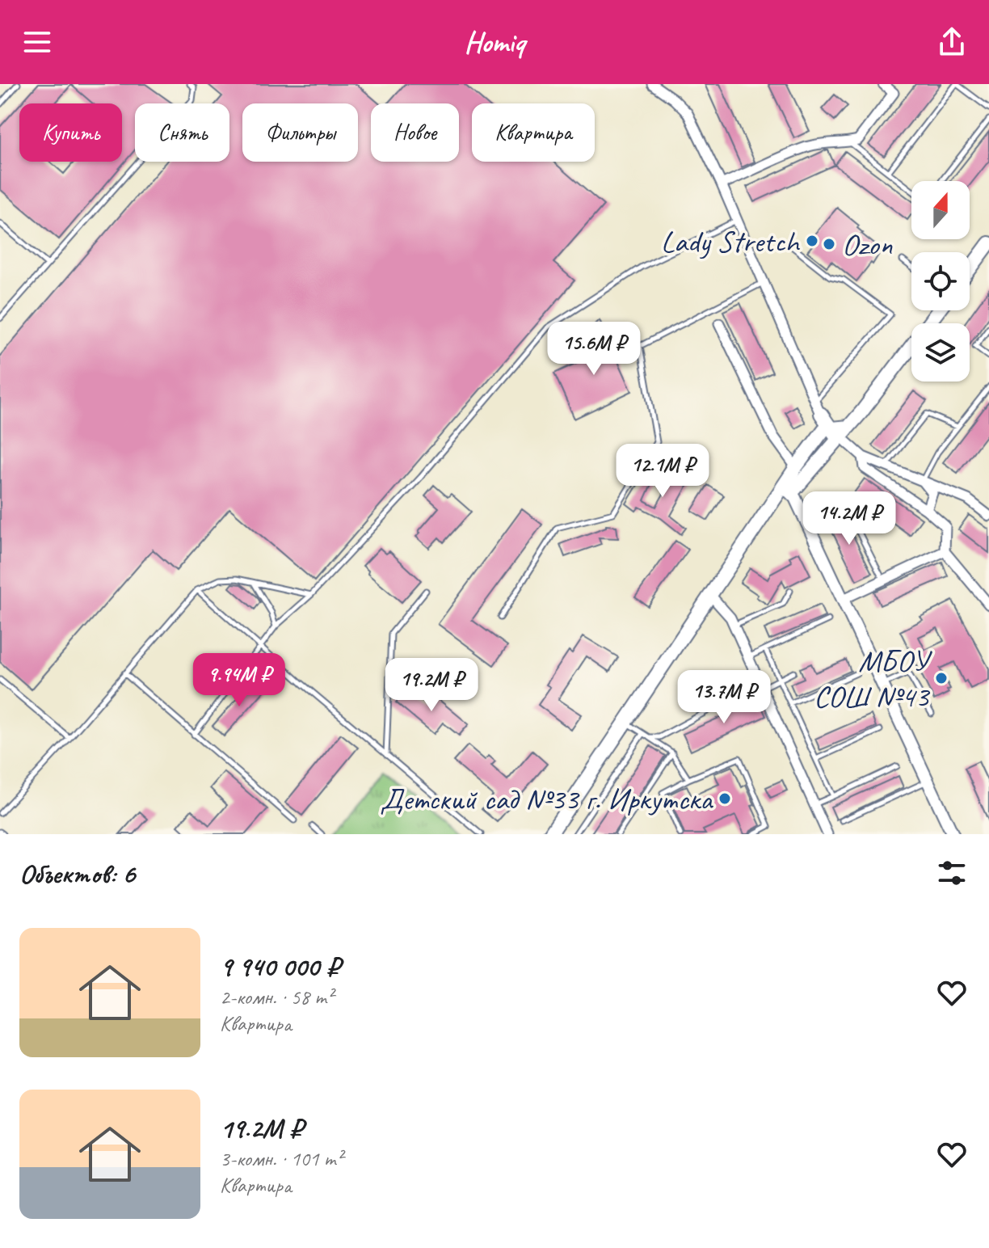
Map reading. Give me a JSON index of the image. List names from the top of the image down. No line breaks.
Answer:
{"places":["Lady Stretch","Ozon","МБОУ СОШ №43","Детский сад №33 г. Иркутска"],"north":"top","page":{"header":"Homiq","chip":["Купить","Снять","Фильтры","Новое","Квартира"],"price":["15.6M ₽","12.1M ₽","14.2M ₽","9.94M ₽","19.2M ₽","13.7M ₽"],"heading":"Объектов: 6","list":[{"name":"9 940 000 ₽","note":"2-комн. · 58 m² · Квартира"},{"name":"19.2M ₽","note":"3-комн. · 101 m² · Квартира"}]}}
